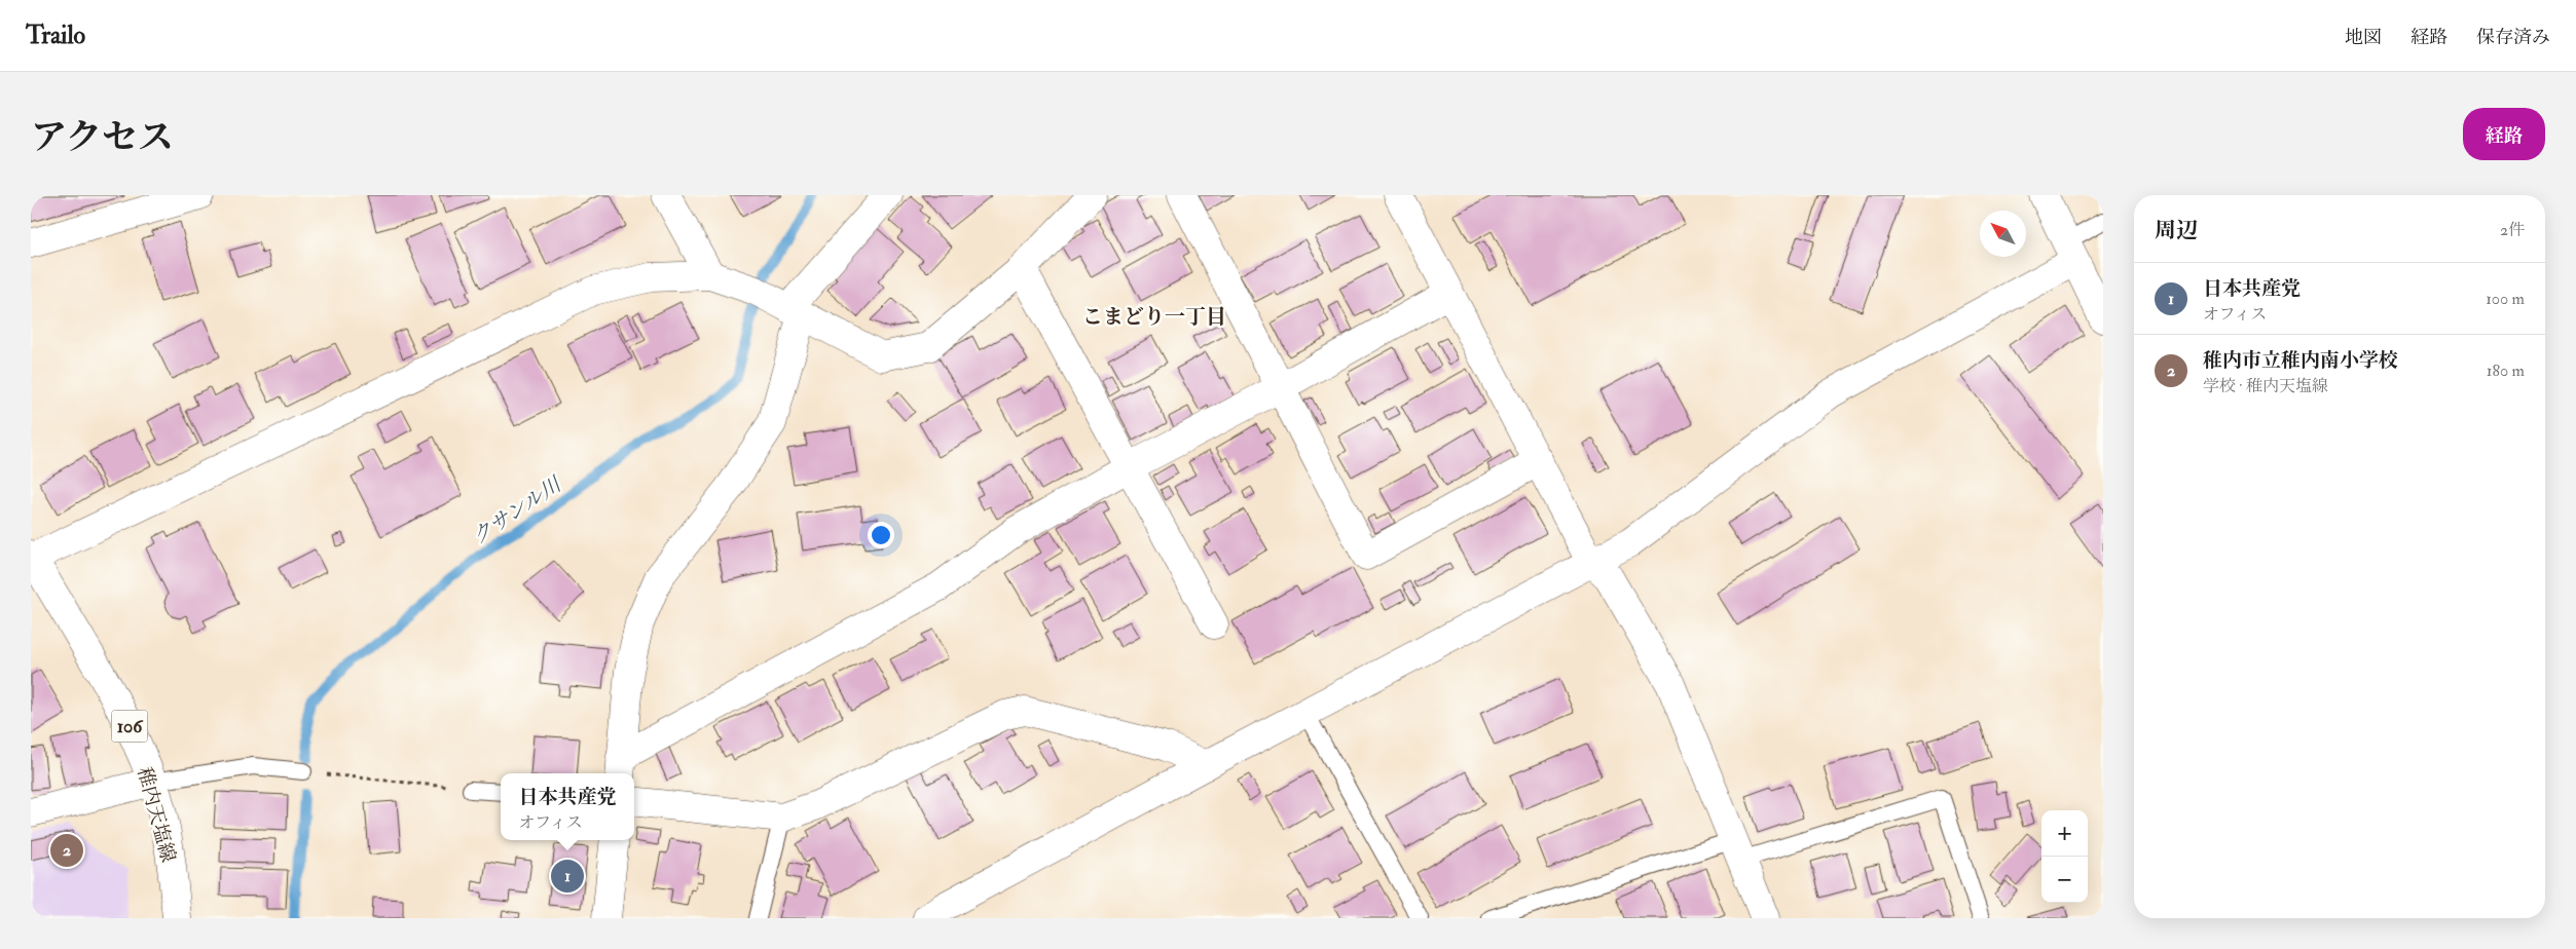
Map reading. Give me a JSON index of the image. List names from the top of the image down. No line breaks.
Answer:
{"streets":{"street":["106","稚内天塩線"]},"districts":["こまどり一丁目"],"water":["クサンル川"],"north":"top left","page":{"header":"Trailo","nav":["地図","経路","保存済み"],"title":"アクセス","buttons":"経路","heading":["周辺","2件"],"list":[{"mark":"1","name":"日本共産党","note":"オフィス","value":"100 m"},{"mark":"2","name":"稚内市立稚内南小学校","note":"学校 · 稚内天塩線","value":"180 m"}],"popup":["日本共産党","オフィス"],"map_buttons":["+","−"],"pins":["2","1"]}}
